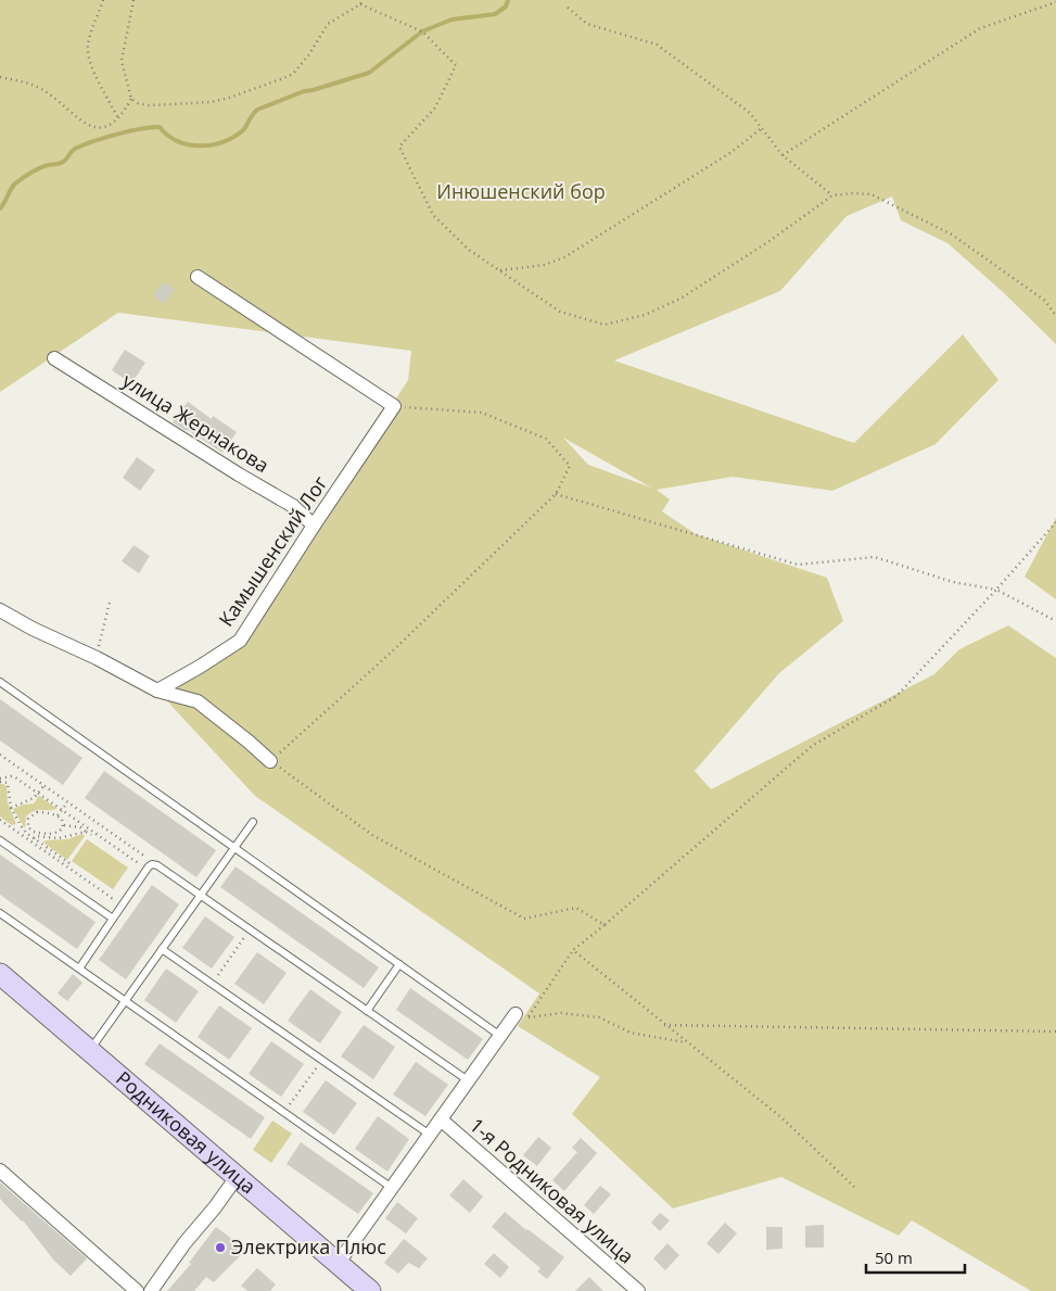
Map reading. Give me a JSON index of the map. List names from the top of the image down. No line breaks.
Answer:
{"streets":{"street":["улица Жернакова","Камышенский Лог","Родниковая улица","1-я Родниковая улица"]},"crossings":[["улица Жернакова","Камышенский Лог"]],"parks":["Инюшенский бор"],"places":["Электрика Плюс"],"scale_bar":"50 m"}
